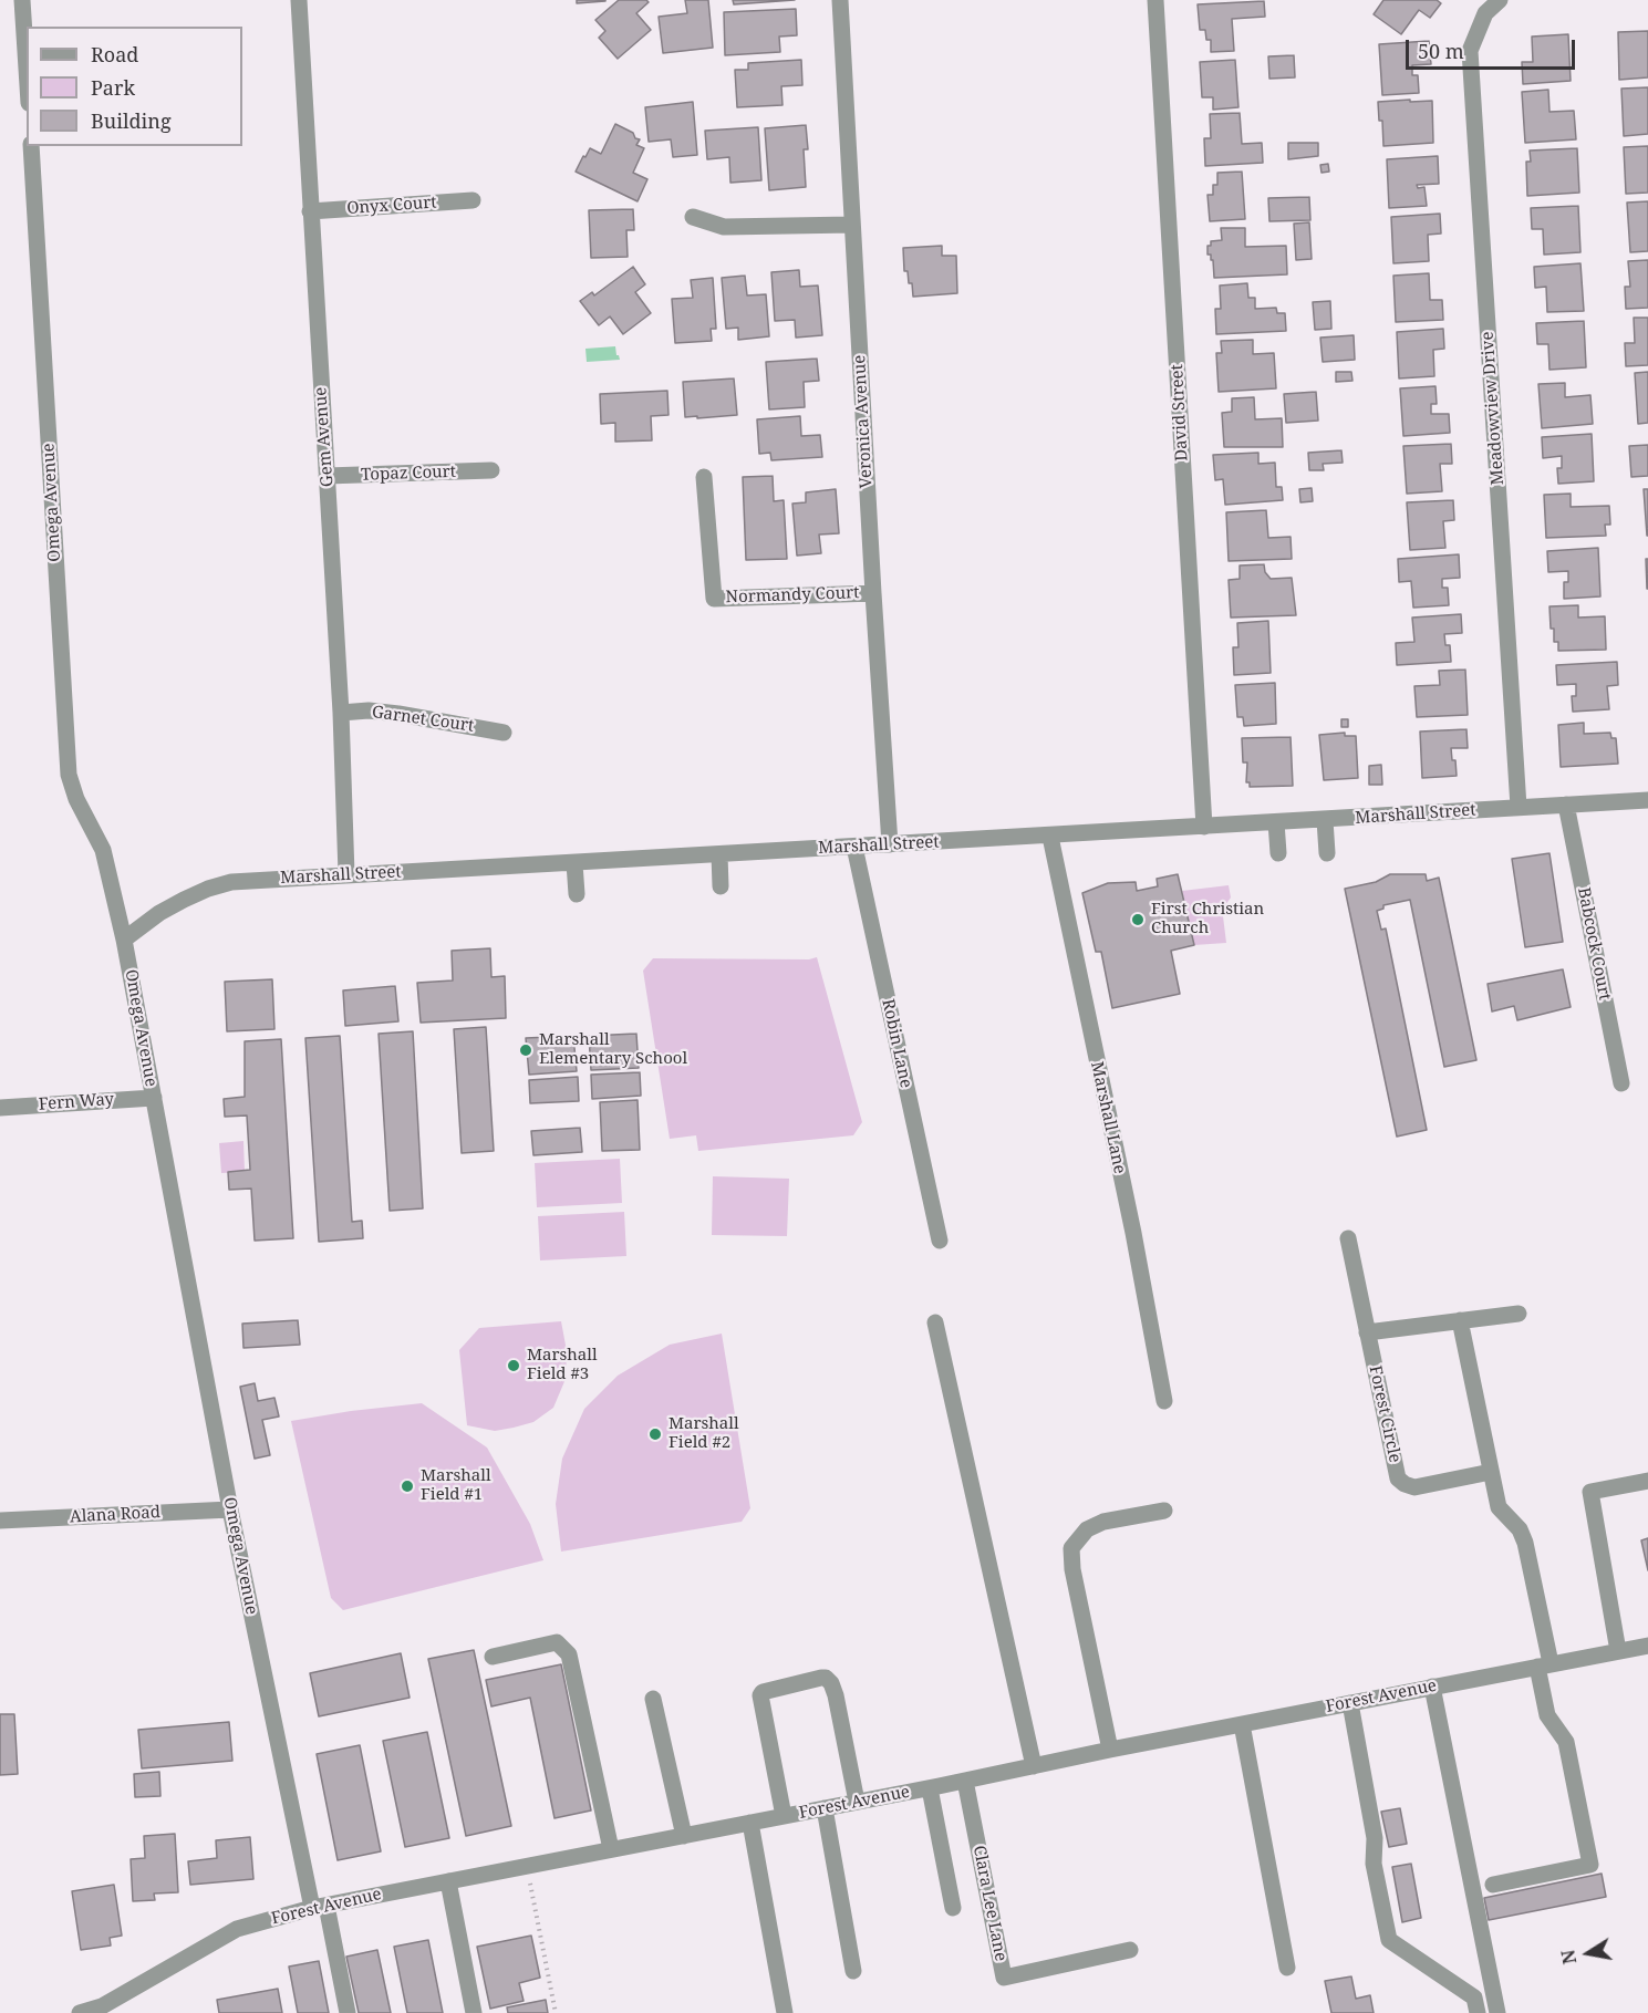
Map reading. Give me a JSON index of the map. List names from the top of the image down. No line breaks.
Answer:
{"streets":{"street":["Onyx Court","Meadowview Drive","David Street","Veronica Avenue","Gem Avenue","Topaz Court","Omega Avenue","Normandy Court","Garnet Court","Marshall Street","Babcock Court","Robin Lane","Fern Way","Marshall Lane","Forest Circle","Alana Road","Forest Avenue","Clara Lee Lane"]},"crossings":[["Onyx Court","Gem Avenue"],["Meadowview Drive","Marshall Street"],["David Street","Marshall Street"],["Veronica Avenue","Normandy Court"],["Veronica Avenue","Marshall Street"],["Gem Avenue","Topaz Court"],["Gem Avenue","Garnet Court"],["Gem Avenue","Marshall Street"],["Omega Avenue","Marshall Street"],["Omega Avenue","Fern Way"],["Omega Avenue","Alana Road"],["Omega Avenue","Forest Avenue"],["Marshall Street","Babcock Court"],["Marshall Street","Robin Lane"],["Marshall Street","Marshall Lane"],["Forest Avenue","Clara Lee Lane"]],"places":["First Christian Church","Marshall Elementary School","Marshall Field #3","Marshall Field #2","Marshall Field #1"],"legend":["Road","Park","Building"],"scale_bar":"50 m","north":"left"}
